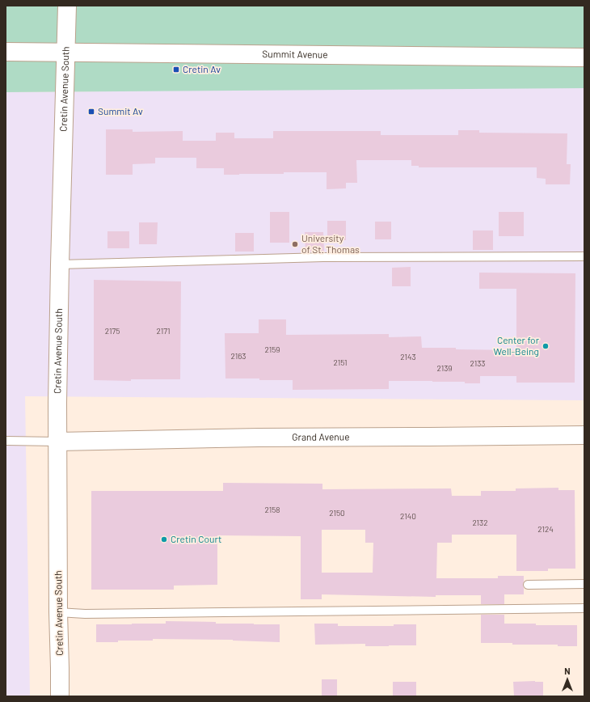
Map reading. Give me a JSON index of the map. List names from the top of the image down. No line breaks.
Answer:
{"streets":{"main road":["Summit Avenue","Cretin Avenue South","Grand Avenue"]},"crossings":[["Summit Avenue","Cretin Avenue South"],["Cretin Avenue South","Grand Avenue"]],"places":{"transit":["Cretin Av","Summit Av"],"other":["University of St. Thomas","Center for Well-Being","Cretin Court"]},"house_numbers":["2175","2171","2159","2163","2143","2151","2133","2139","2158","2150","2140","2132","2124"],"north":"top"}
